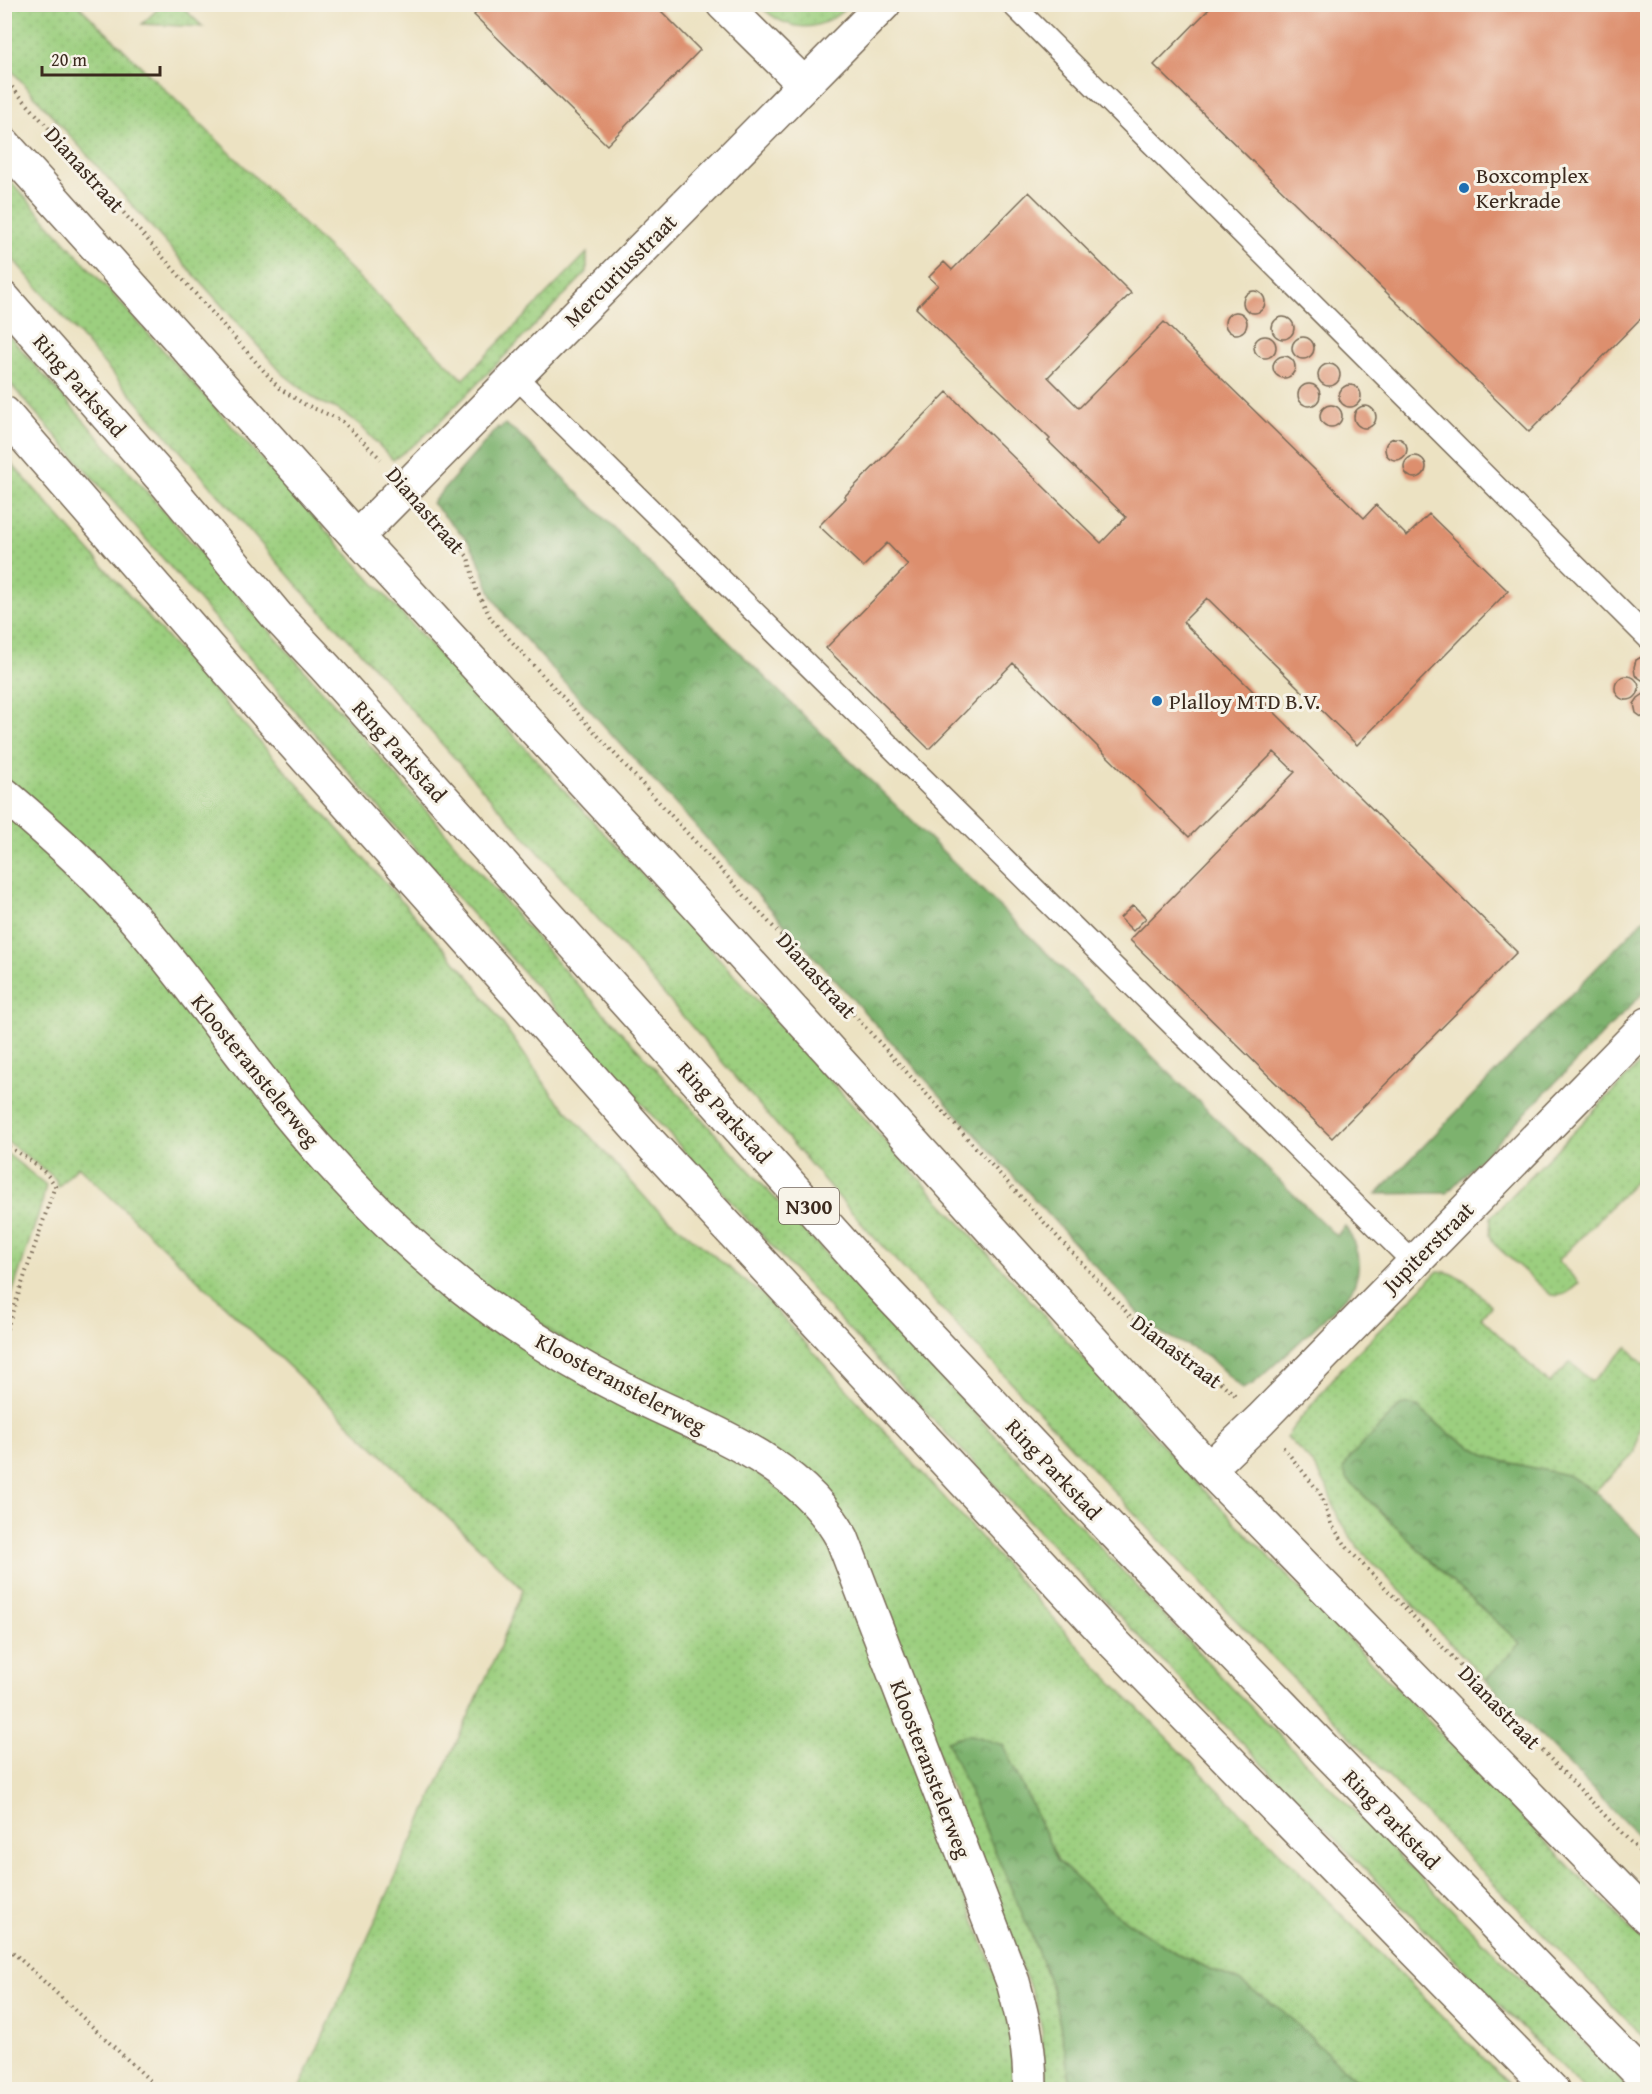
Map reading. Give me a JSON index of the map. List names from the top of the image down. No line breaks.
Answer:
{"streets":{"main road":["Dianastraat","Mercuriusstraat","Ring Parkstad","Kloosteranstelerweg","N300","Jupiterstraat"]},"crossings":[["Dianastraat","Mercuriusstraat"],["Dianastraat","Jupiterstraat"]],"places":["Boxcomplex Kerkrade","Plalloy MTD B.V."],"scale_bar":"20 m"}
